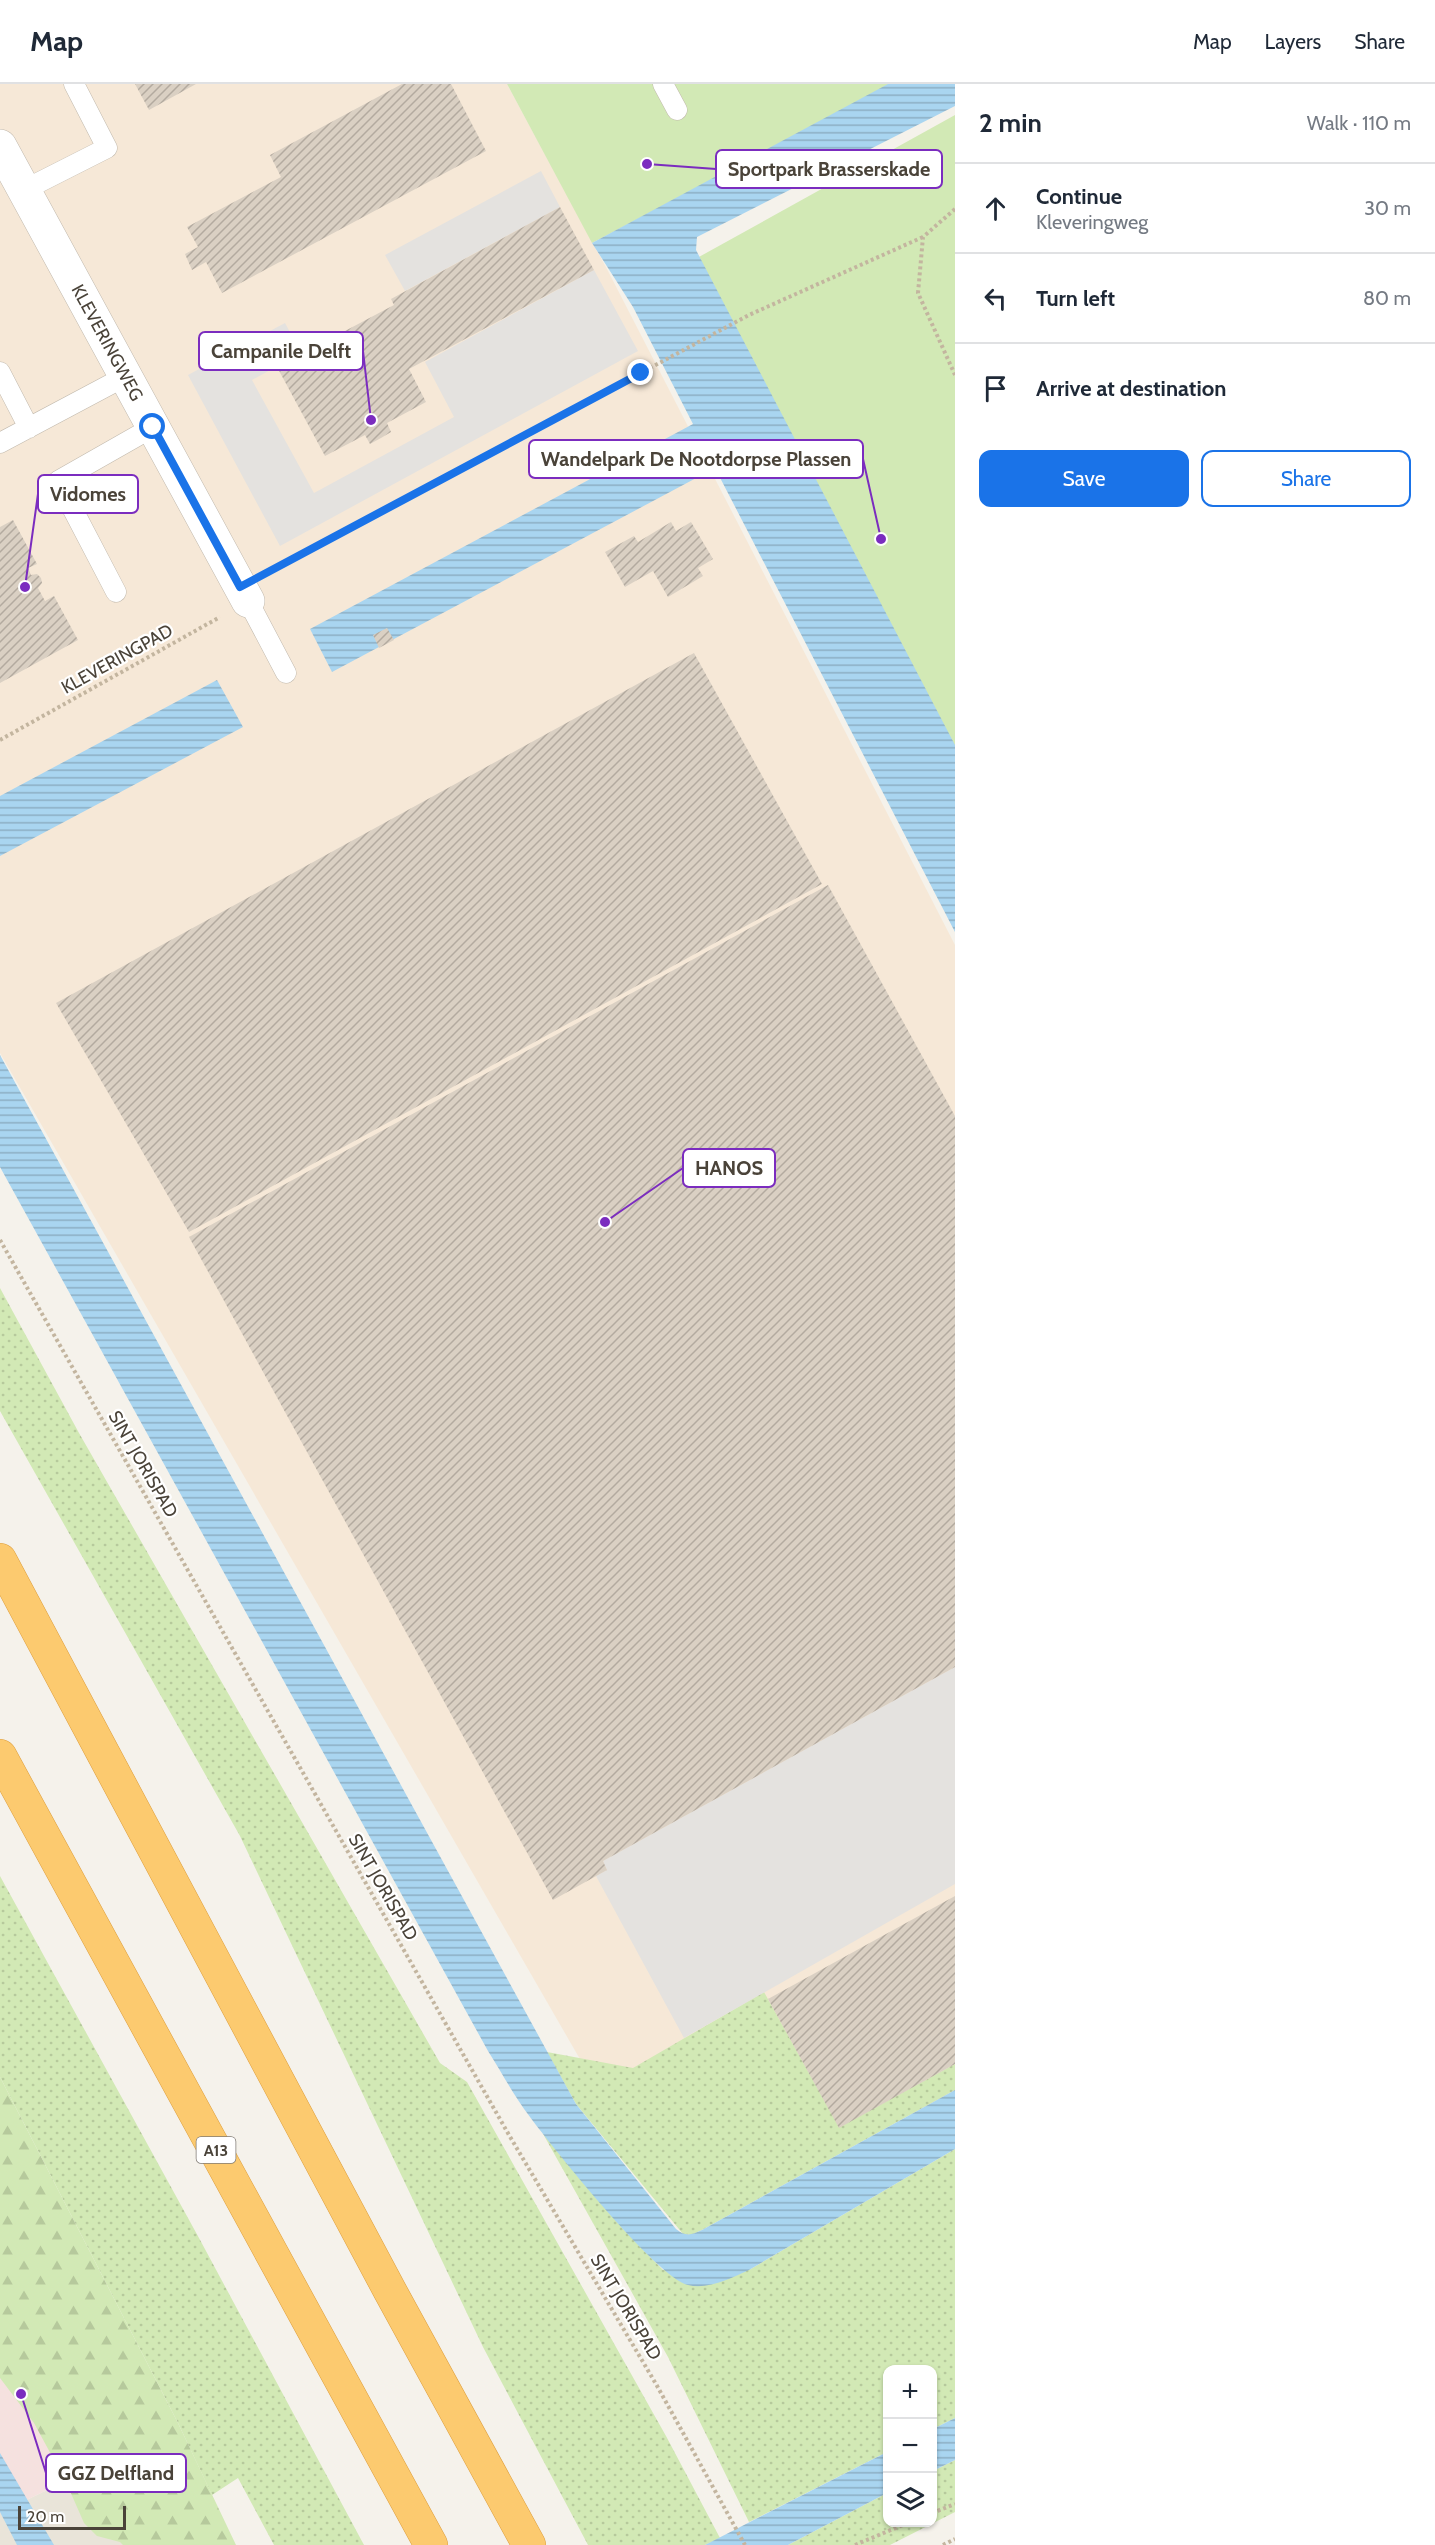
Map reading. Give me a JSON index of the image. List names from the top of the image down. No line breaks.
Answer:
{"streets":{"highway":["A13"],"street":["KLEVERINGWEG"],"path":["KLEVERINGPAD","SINT JORISPAD"]},"crossings":[["KLEVERINGWEG","KLEVERINGPAD"]],"places":["Sportpark Brasserskade","Campanile Delft","Wandelpark De Nootdorpse Plassen","Vidomes","HANOS","GGZ Delfland"],"scale_bar":"20 m","page":{"header":"Map","nav":["Map","Layers","Share"],"heading":["2 min","Walk · 110 m"],"list":[["Continue","Kleveringweg","30 m"],["Turn left","80 m"],"Arrive at destination"],"buttons":["Save","Share"],"map_buttons":["+","−"],"scale":"20 m"}}
